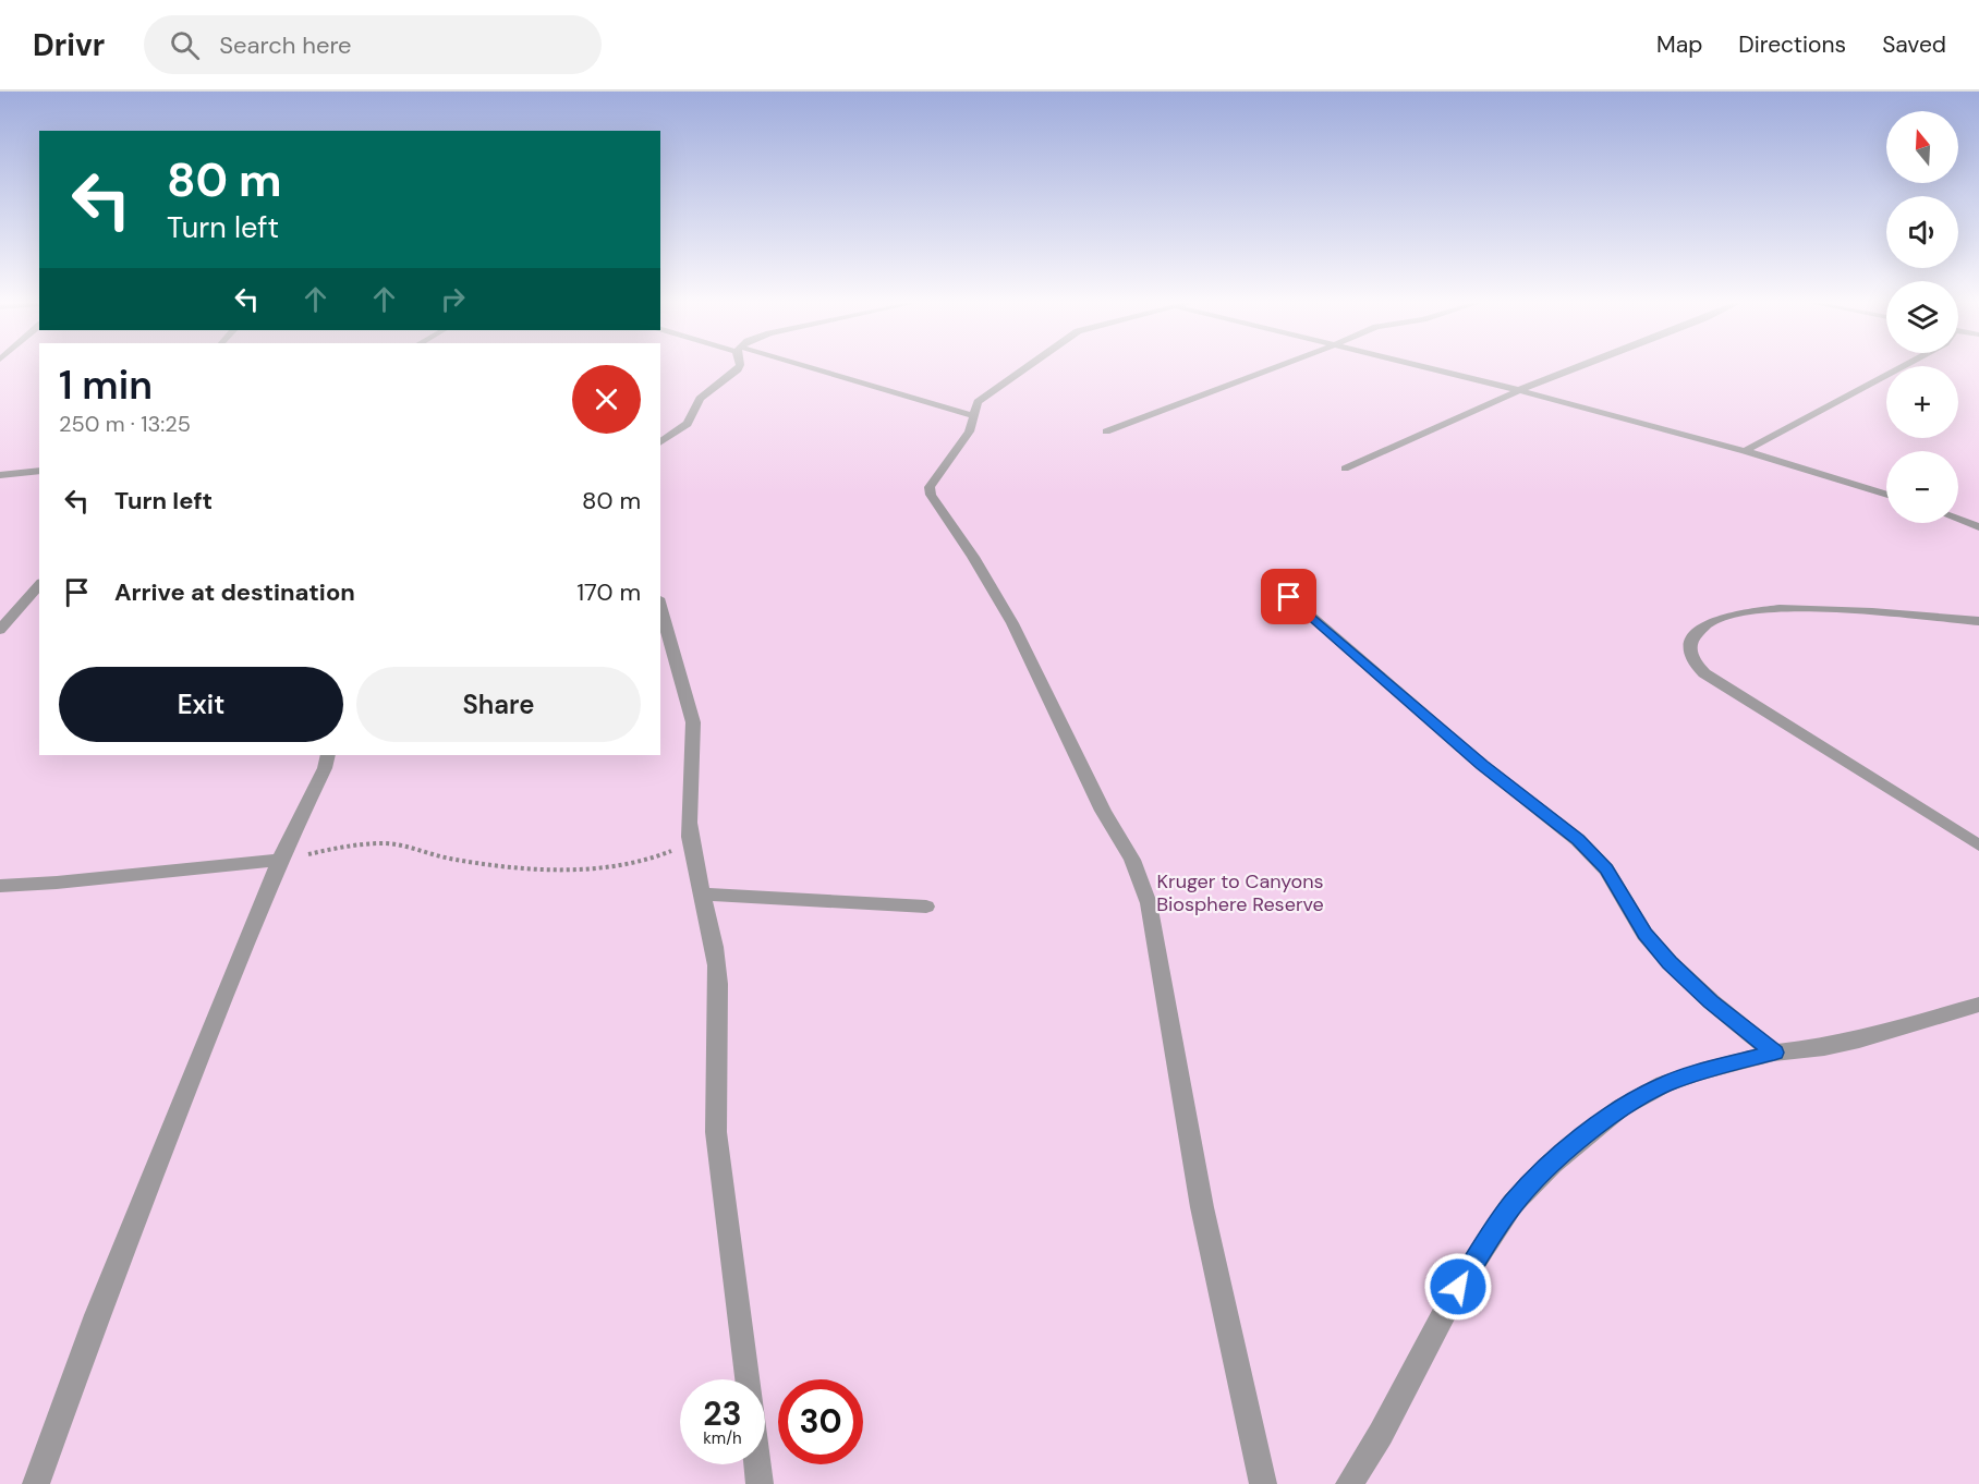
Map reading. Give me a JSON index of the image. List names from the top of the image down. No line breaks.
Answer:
{"parks":["Kruger to Canyons Biosphere Reserve"],"north":"top","page":{"header":"Drivr","search":"Search here","nav":["Map","Directions","Saved"],"map_buttons":["+","−"],"turn":["80 m","Turn left"],"heading":["1 min","250 m · 13:25"],"list":[{"name":"Turn left","value":"80 m"},{"name":"Arrive at destination","value":"170 m"}],"buttons":["Exit","Share"],"speed":"23 km/h","limit":"30"}}
